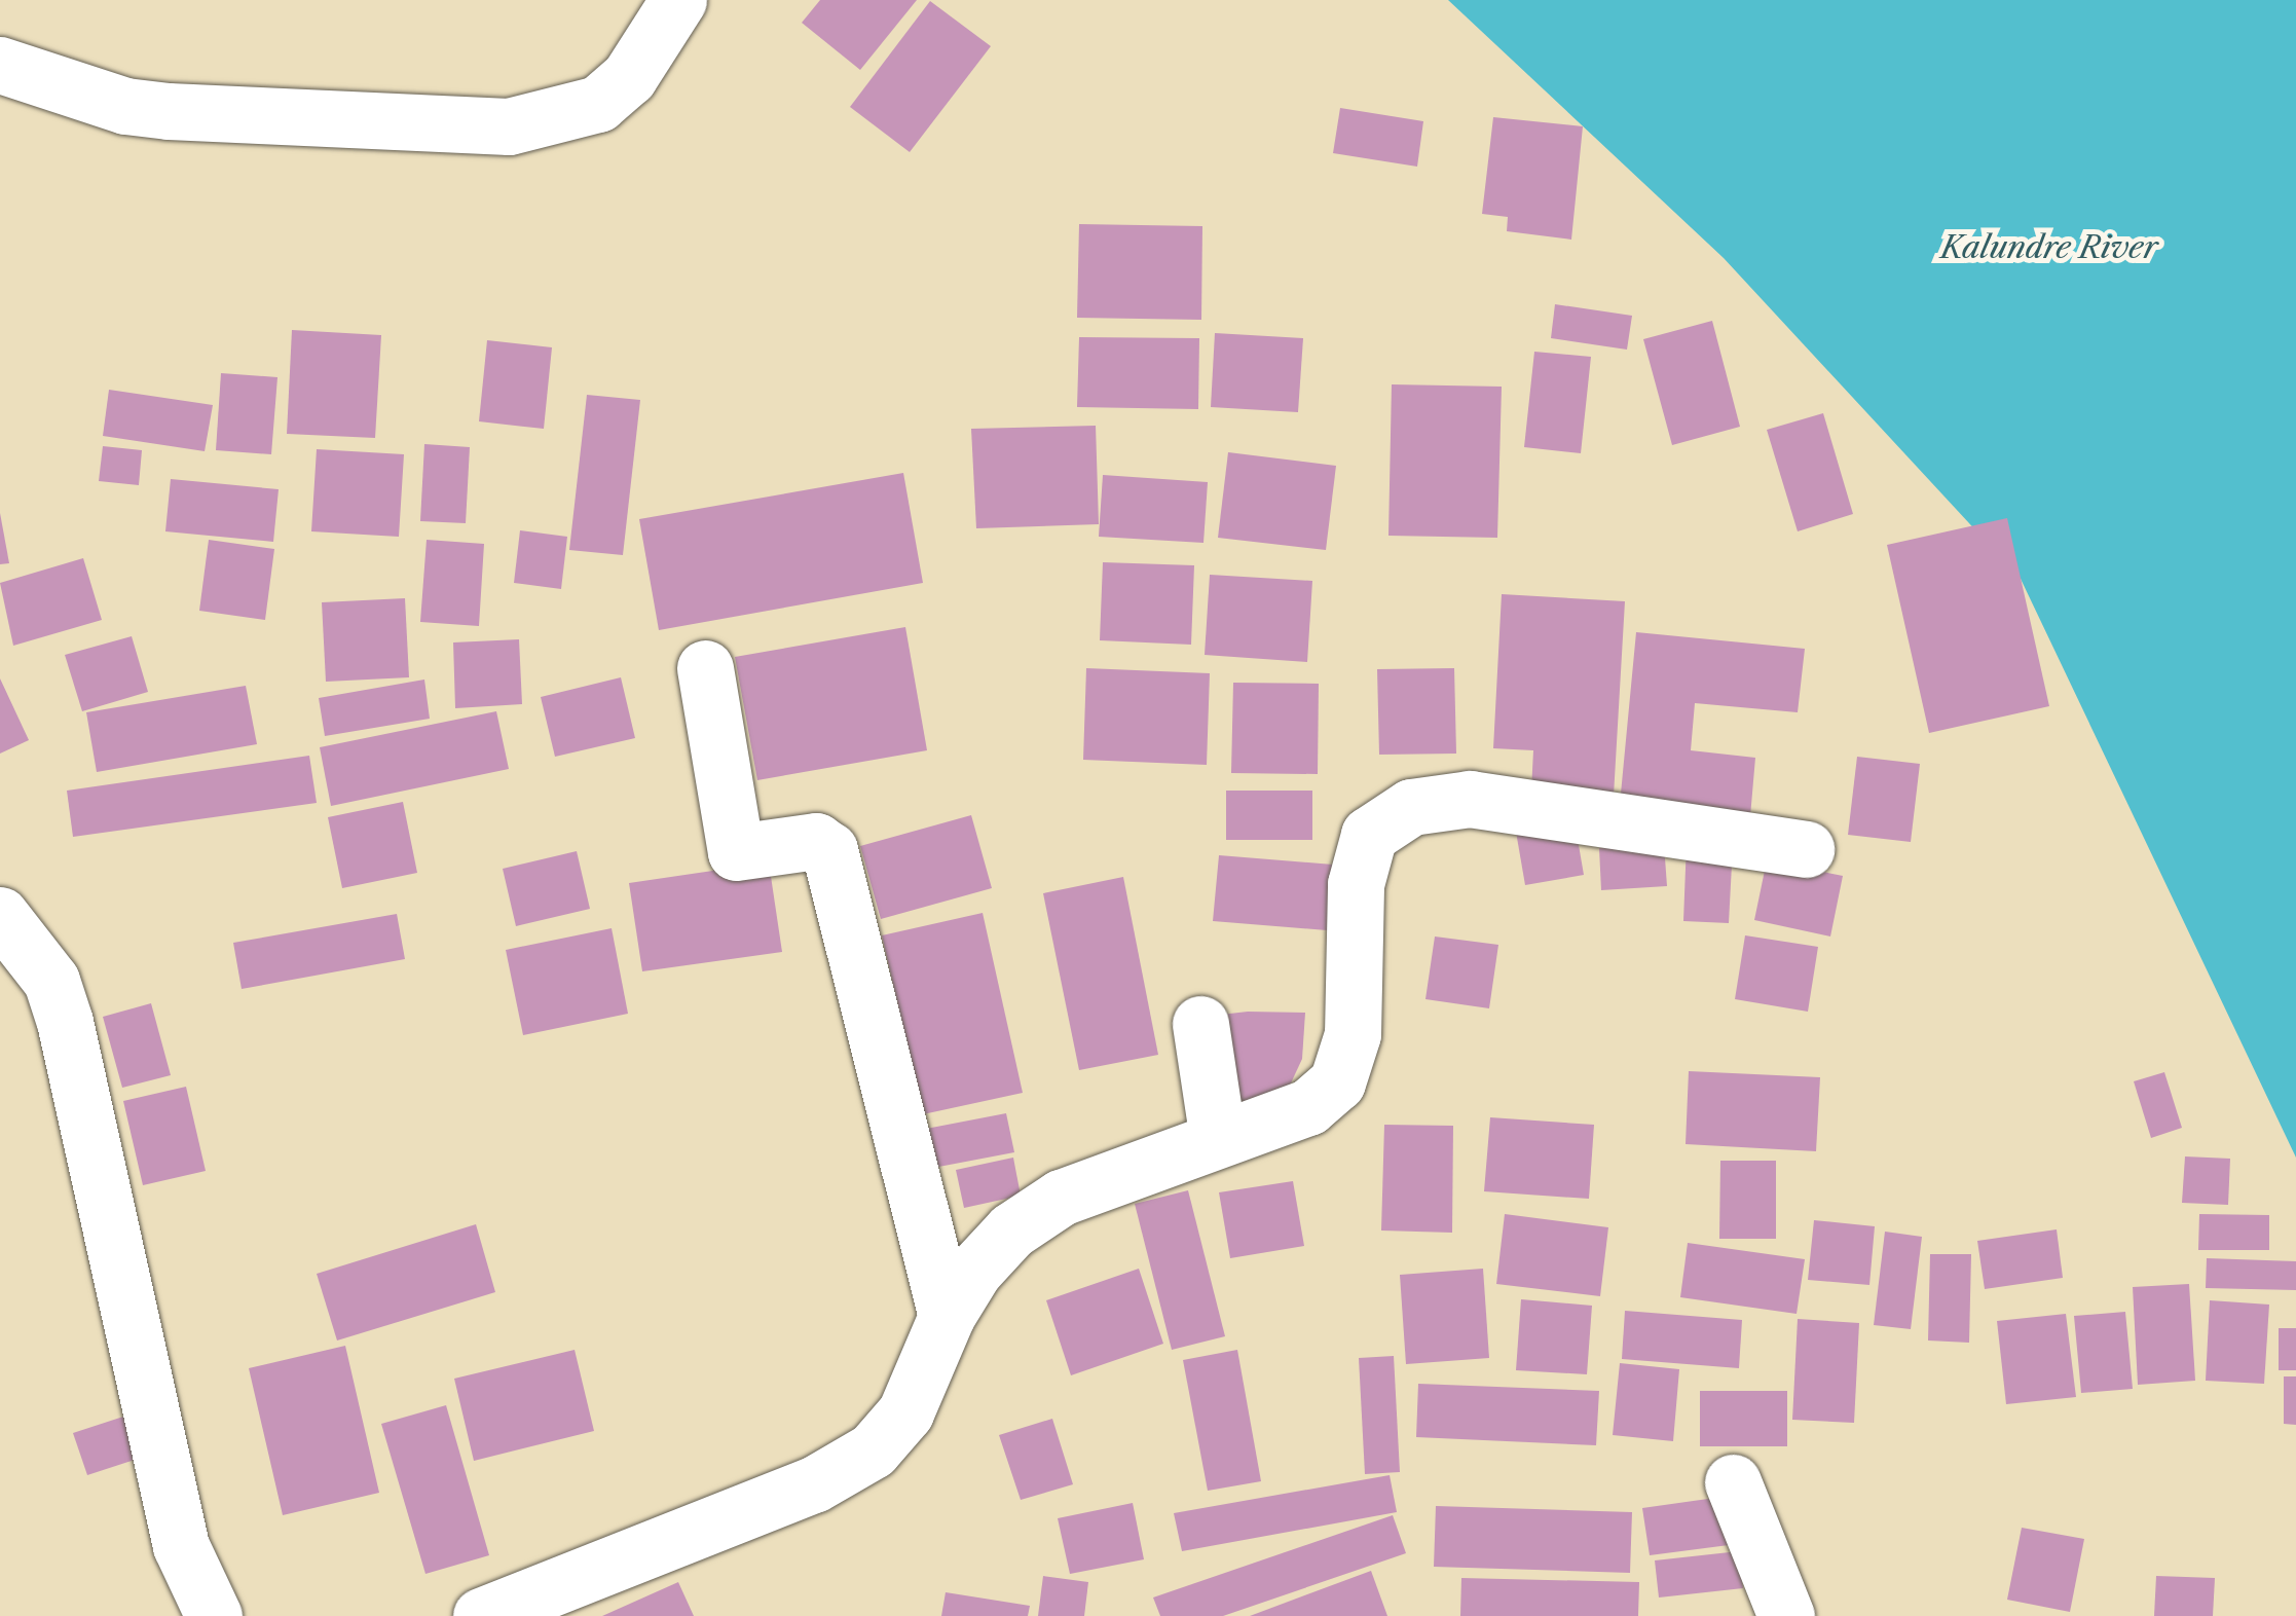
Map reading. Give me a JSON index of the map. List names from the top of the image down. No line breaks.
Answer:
{"water":["Kalundre River"]}
